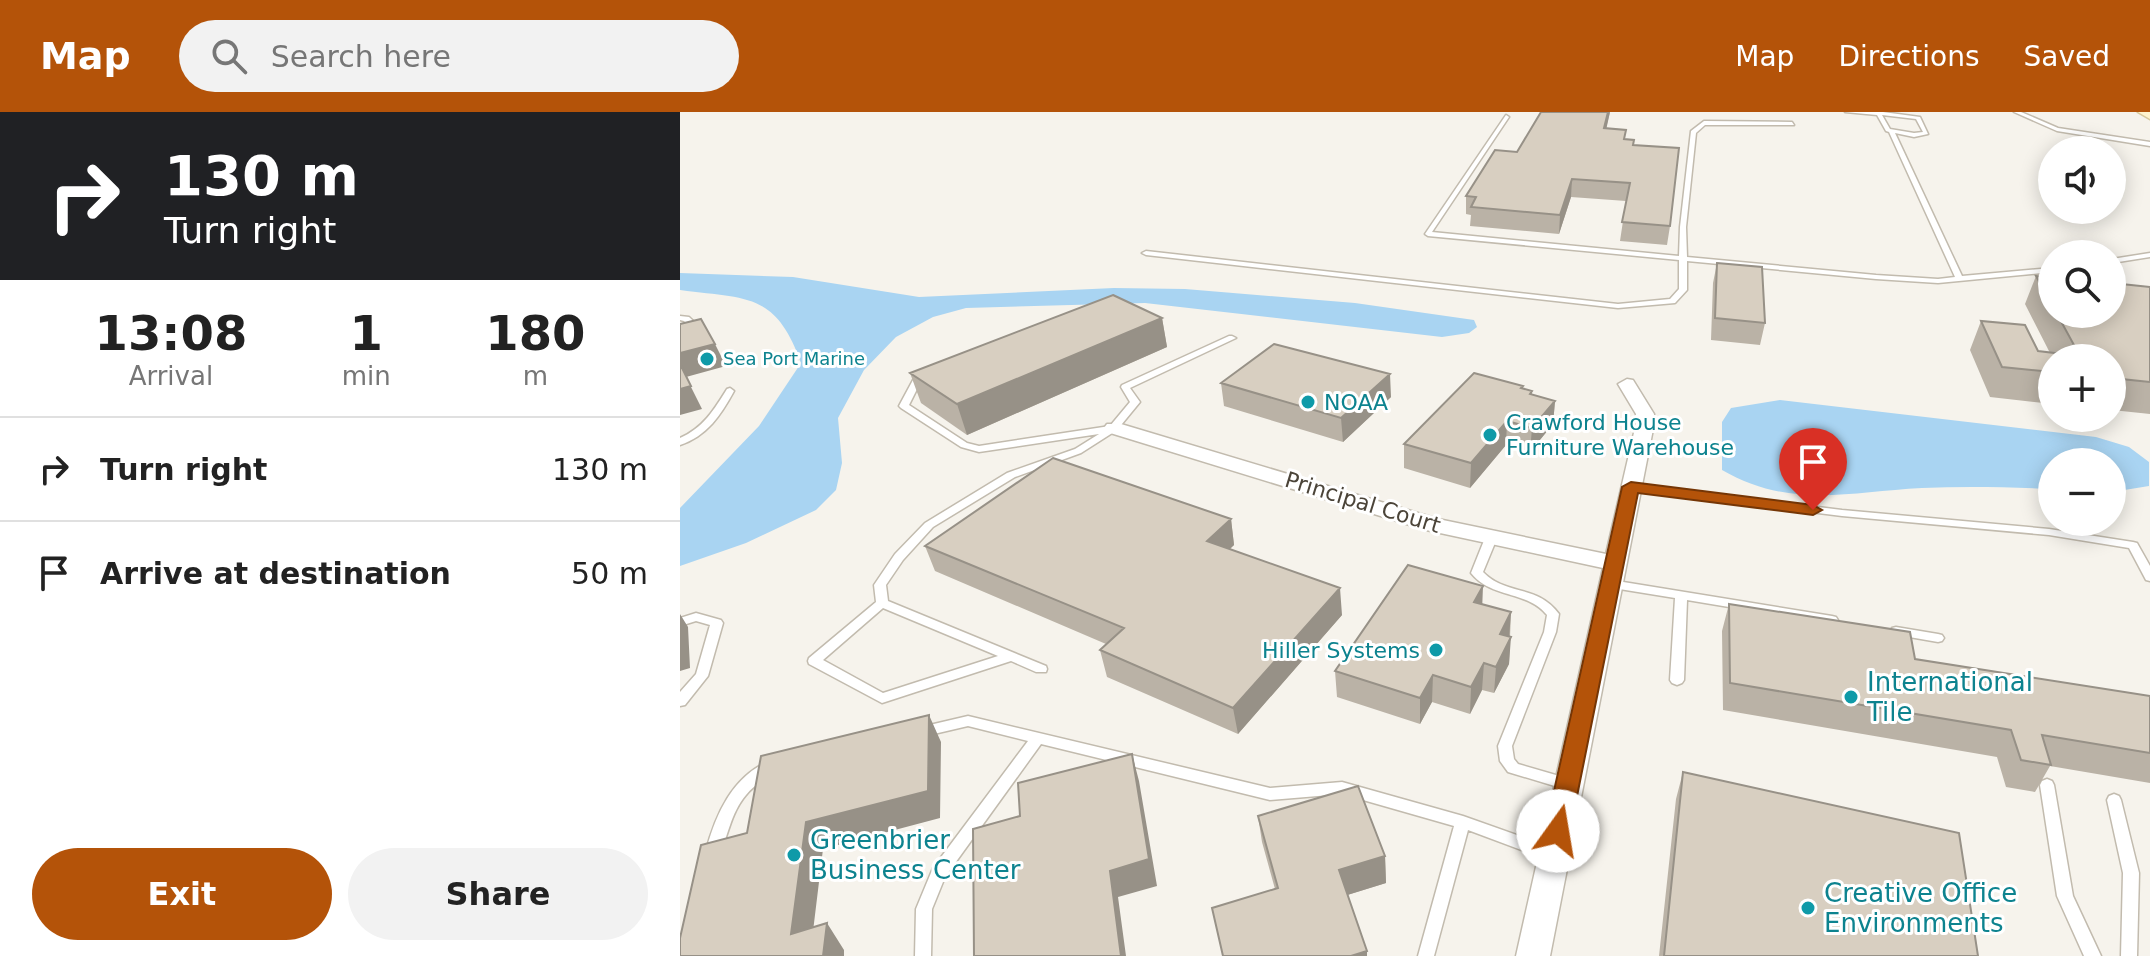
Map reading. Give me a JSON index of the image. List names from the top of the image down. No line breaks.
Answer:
{"streets":{"street":["Principal Court"]},"places":["Sea Port Marine","NOAA","Crawford House Furniture Warehouse","Hiller Systems","International Tile","Greenbrier Business Center","Creative Office Environments"],"page":{"header":"Map","search":"Search here","nav":["Map","Directions","Saved"],"turn":["130 m","Turn right"],"map_buttons":["+","−"],"eta":["13:08","Arrival","1","min","180","m"],"list":[{"name":"Turn right","value":"130 m"},{"name":"Arrive at destination","value":"50 m"}],"buttons":["Exit","Share"]}}
